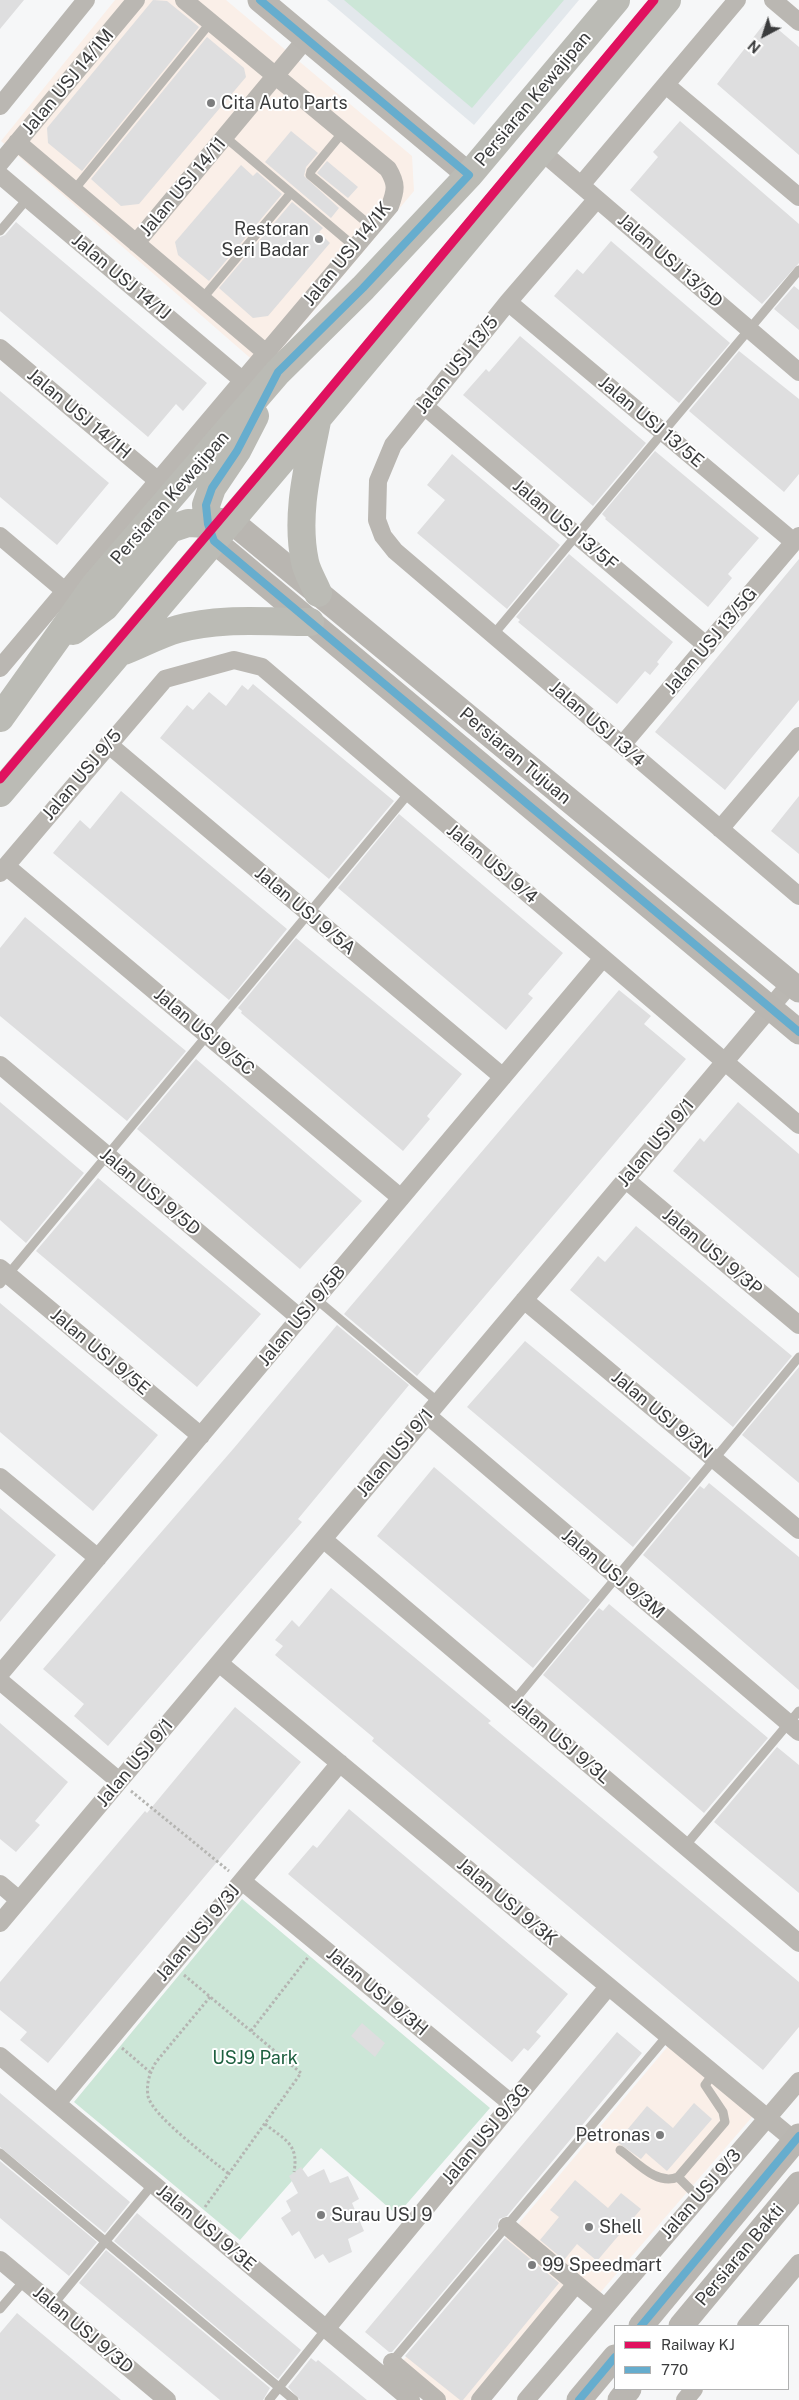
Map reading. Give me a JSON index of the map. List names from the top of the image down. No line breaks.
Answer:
{"streets":{"main road":["Persiaran Kewajipan","Persiaran Tujuan","Persiaran Bakti"],"street":["Jalan USJ 14/1M","Jalan USJ 14/11","Jalan USJ 14/1K","Jalan USJ 13/5D","Jalan USJ 14/1J","Jalan USJ 13/5","Jalan USJ 14/1H","Jalan USJ 13/5E","Jalan USJ 13/5F","Jalan USJ 13/5G","Jalan USJ 13/4","Jalan USJ 9/5","Jalan USJ 9/4","Jalan USJ 9/5A","Jalan USJ 9/5C","Jalan USJ 9/1","Jalan USJ 9/5D","Jalan USJ 9/3P","Jalan USJ 9/5B","Jalan USJ 9/5E","Jalan USJ 9/3N","Jalan USJ 9/3M","Jalan USJ 9/3L","Jalan USJ 9/3K","Jalan USJ 9/3J","Jalan USJ 9/3H","Jalan USJ 9/3G","Jalan USJ 9/3","Jalan USJ 9/3E","Jalan USJ 9/3D"]},"crossings":[["Persiaran Kewajipan","Jalan USJ 14/1K"],["Jalan USJ 14/11","Jalan USJ 14/1K"],["Jalan USJ 14/1K","Jalan USJ 14/1J"],["Jalan USJ 14/1K","Jalan USJ 14/1H"],["Jalan USJ 13/5D","Jalan USJ 13/5"],["Jalan USJ 13/5","Jalan USJ 13/5E"],["Jalan USJ 13/5","Jalan USJ 13/5F"],["Jalan USJ 13/5","Jalan USJ 13/4"],["Jalan USJ 13/5E","Jalan USJ 13/5G"],["Jalan USJ 13/5F","Jalan USJ 13/5G"],["Jalan USJ 13/5G","Jalan USJ 13/4"],["Persiaran Tujuan","Jalan USJ 9/1"],["Jalan USJ 9/5","Jalan USJ 9/4"],["Jalan USJ 9/5","Jalan USJ 9/5A"],["Jalan USJ 9/5","Jalan USJ 9/5C"],["Jalan USJ 9/4","Jalan USJ 9/1"],["Jalan USJ 9/4","Jalan USJ 9/5B"],["Jalan USJ 9/5A","Jalan USJ 9/5B"],["Jalan USJ 9/5C","Jalan USJ 9/5B"],["Jalan USJ 9/1","Jalan USJ 9/3P"],["Jalan USJ 9/1","Jalan USJ 9/3N"],["Jalan USJ 9/1","Jalan USJ 9/3M"],["Jalan USJ 9/1","Jalan USJ 9/3L"],["Jalan USJ 9/1","Jalan USJ 9/3K"],["Jalan USJ 9/5D","Jalan USJ 9/5B"],["Jalan USJ 9/5B","Jalan USJ 9/5E"],["Jalan USJ 9/3K","Jalan USJ 9/3J"],["Jalan USJ 9/3K","Jalan USJ 9/3G"],["Jalan USJ 9/3K","Jalan USJ 9/3"],["Jalan USJ 9/3K","Persiaran Bakti"],["Jalan USJ 9/3J","Jalan USJ 9/3H"],["Jalan USJ 9/3J","Jalan USJ 9/3E"],["Jalan USJ 9/3H","Jalan USJ 9/3G"],["Jalan USJ 9/3G","Jalan USJ 9/3E"]],"parks":["USJ9 Park"],"places":["Cita Auto Parts","Restoran Seri Badar","Petronas","Surau USJ 9","Shell","99 Speedmart"],"lines":["rail line KJ","transit line 770"],"legend":["Railway KJ","770"],"north":"bottom left"}
